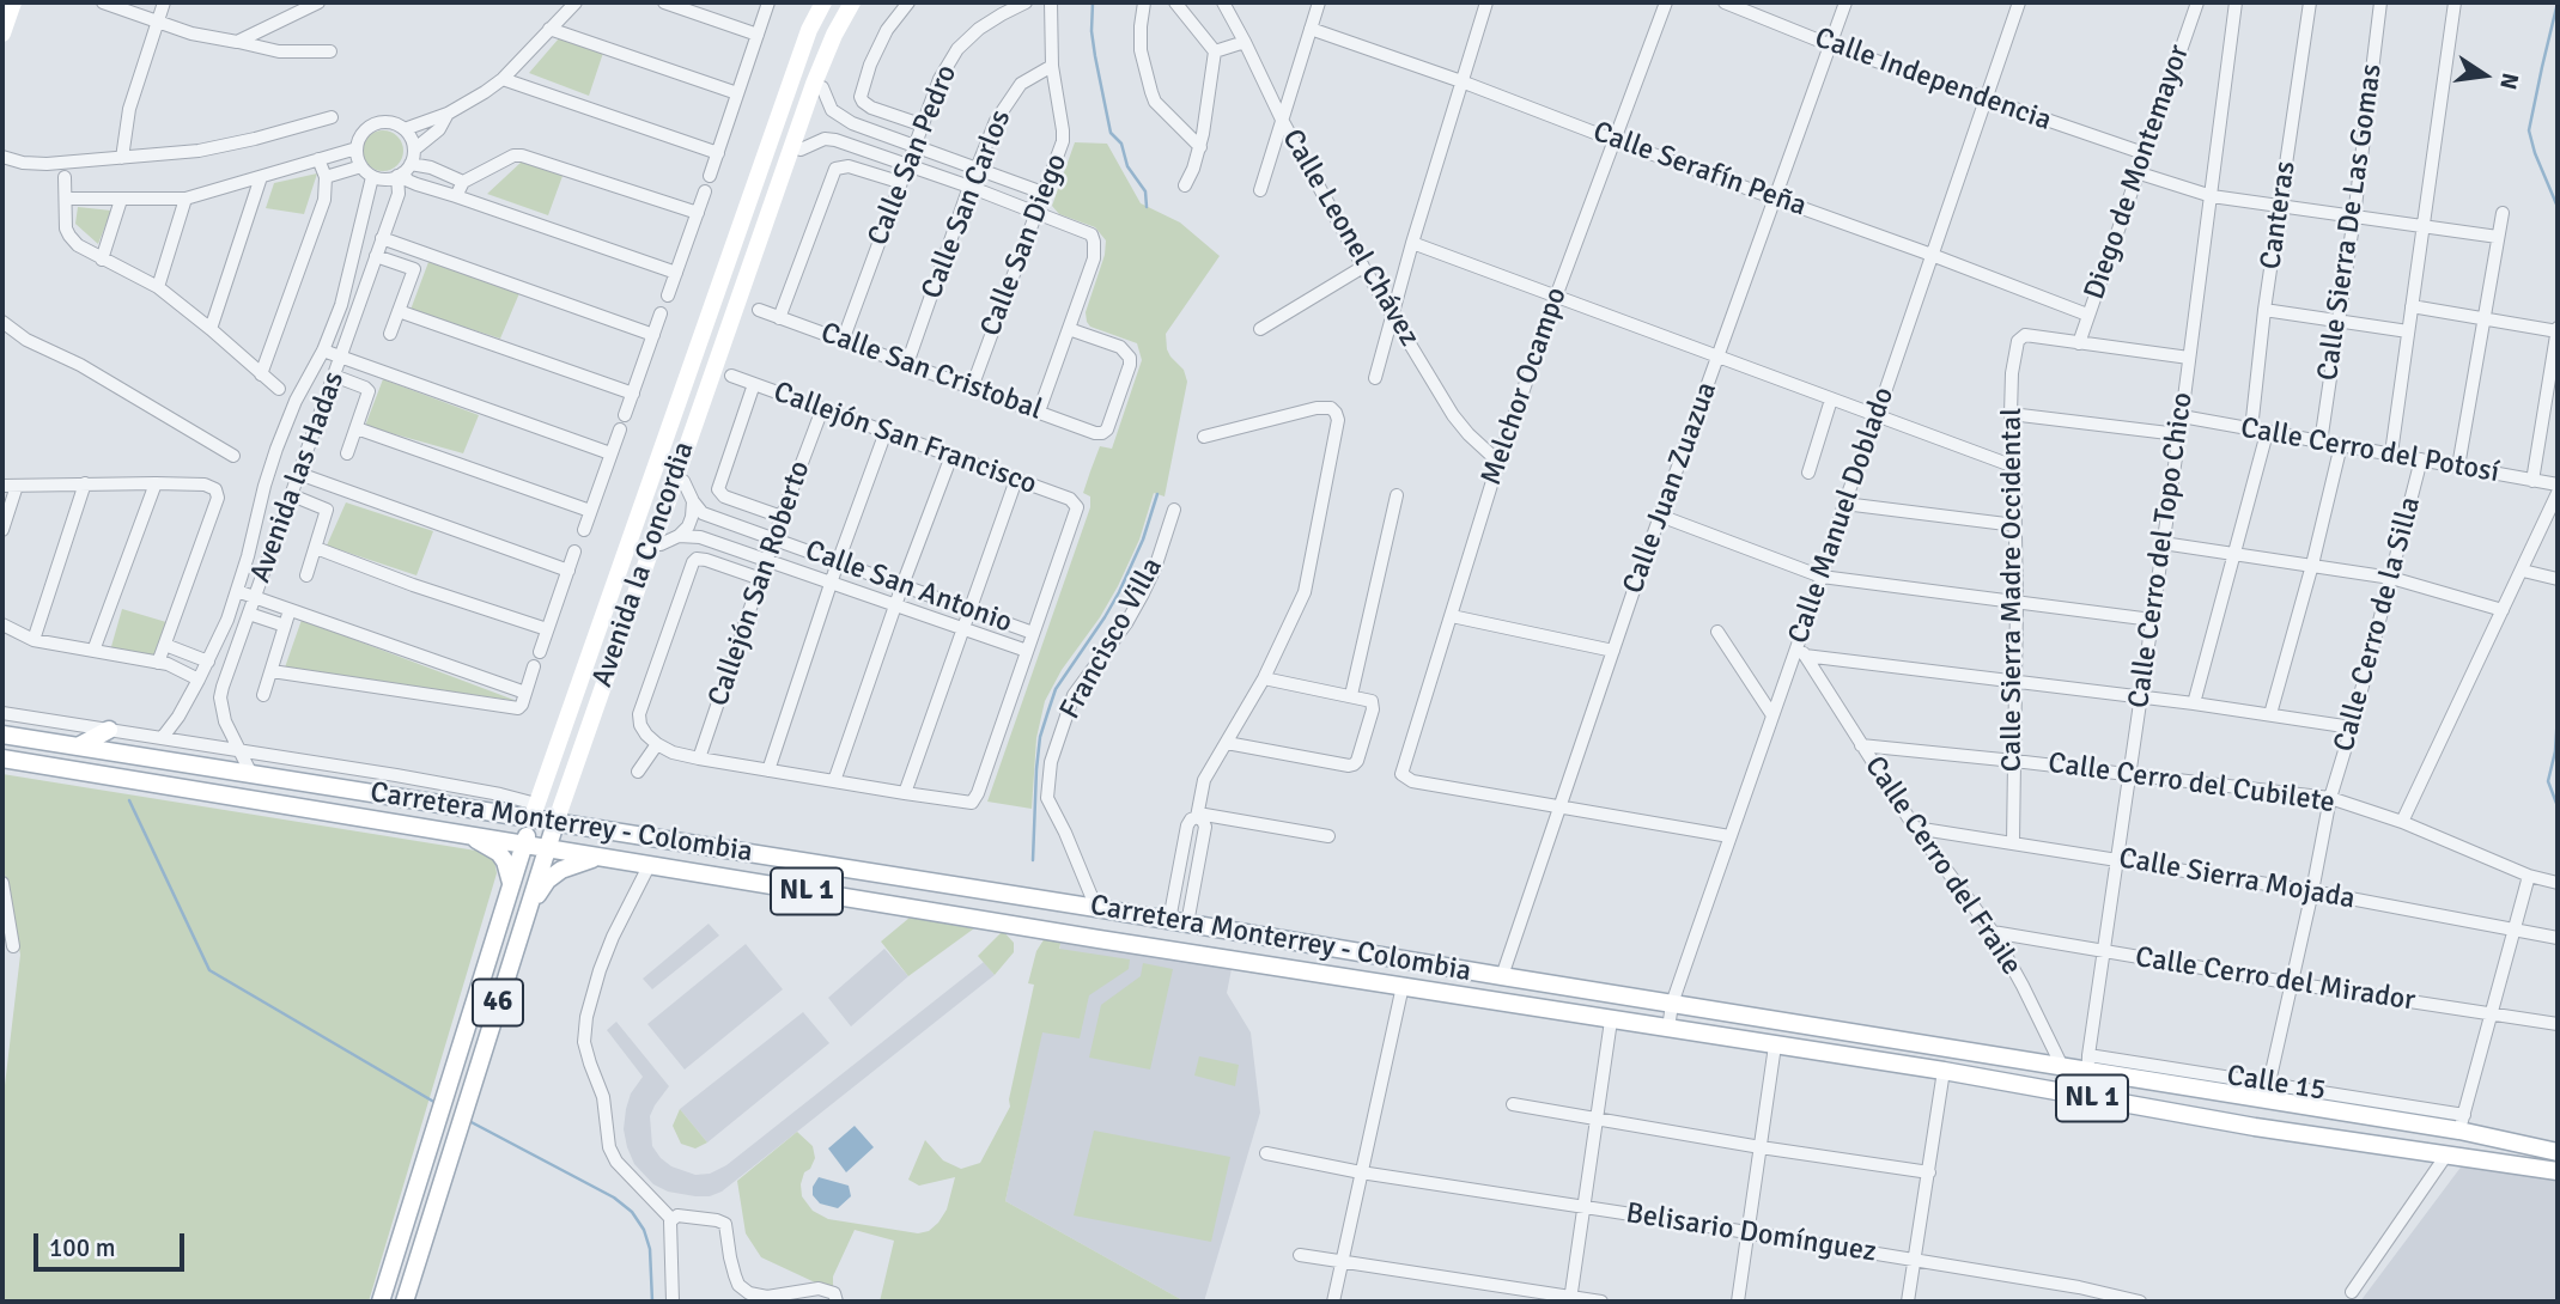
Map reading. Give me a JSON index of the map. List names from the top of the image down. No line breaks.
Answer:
{"streets":{"main road":["Avenida la Concordia","Carretera Monterrey - Colombia","NL 1","46"],"street":["Calle Independencia","Calle San Pedro","Calle Serafín Peña","Diego de Montemayor","Calle San Carlos","Canteras","Calle Sierra De Las Gomas","Calle Leonel Chávez","Calle San Diego","Calle San Cristobal","Melchor Ocampo","Callejón San Francisco","Calle Cerro del Potosí","Avenida las Hadas","Calle Juan Zuazua","Calle Manuel Doblado","Calle Cerro del Topo Chico","Callejón San Roberto","Calle San Antonio","Calle Sierra Madre Occidental","Calle Cerro de la Silla","Francisco Villa","Calle Cerro del Cubilete","Calle Cerro del Fraile","Calle Sierra Mojada","Calle Cerro del Mirador","Calle 15","Belisario Domínguez"]},"crossings":[["Calle Independencia","Diego de Montemayor"],["Calle Independencia","Calle Juan Zuazua"],["Calle Independencia","Calle Manuel Doblado"],["Calle San Pedro","Calle San Cristobal"],["Calle Serafín Peña","Diego de Montemayor"],["Calle Serafín Peña","Melchor Ocampo"],["Calle Serafín Peña","Calle Juan Zuazua"],["Calle Serafín Peña","Calle Manuel Doblado"],["Diego de Montemayor","Calle Sierra Madre Occidental"],["Calle San Carlos","Calle San Diego"],["Calle San Carlos","Calle San Cristobal"],["Canteras","Calle Cerro del Potosí"],["Calle Sierra De Las Gomas","Calle Cerro del Potosí"],["Calle Leonel Chávez","Melchor Ocampo"],["Calle San Diego","Calle San Cristobal"],["Melchor Ocampo","Calle Juan Zuazua"],["Callejón San Francisco","Callejón San Roberto"],["Callejón San Francisco","Calle San Antonio"],["Calle Cerro del Potosí","Calle Cerro del Topo Chico"],["Calle Cerro del Potosí","Calle Cerro de la Silla"],["Avenida las Hadas","Carretera Monterrey - Colombia"],["Calle Juan Zuazua","Carretera Monterrey - Colombia"],["Calle Manuel Doblado","Carretera Monterrey - Colombia"],["Calle Manuel Doblado","Calle Cerro del Fraile"],["Calle Cerro del Topo Chico","Calle Cerro del Cubilete"],["Calle Cerro del Topo Chico","Carretera Monterrey - Colombia"],["Calle Cerro del Topo Chico","Calle Cerro del Fraile"],["Calle Cerro del Topo Chico","Calle Sierra Mojada"],["Calle Cerro del Topo Chico","Calle Cerro del Mirador"],["Calle Cerro del Topo Chico","Calle 15"],["Avenida la Concordia","Calle San Antonio"],["Avenida la Concordia","Carretera Monterrey - Colombia"],["Callejón San Roberto","Calle San Antonio"],["Calle Sierra Madre Occidental","Calle Cerro del Cubilete"],["Calle Sierra Madre Occidental","Calle Sierra Mojada"],["Calle Cerro de la Silla","Calle Cerro del Cubilete"],["Calle Cerro de la Silla","Calle Sierra Mojada"],["Calle Cerro de la Silla","Calle Cerro del Mirador"],["Calle Cerro de la Silla","Calle 15"],["Francisco Villa","Carretera Monterrey - Colombia"],["Calle Cerro del Cubilete","Calle Cerro del Fraile"],["Carretera Monterrey - Colombia","Calle Cerro del Fraile"],["Carretera Monterrey - Colombia","Calle 15"],["Calle Cerro del Fraile","Calle Sierra Mojada"],["Calle Cerro del Fraile","Calle Cerro del Mirador"]],"scale_bar":"100 m","north":"right"}
